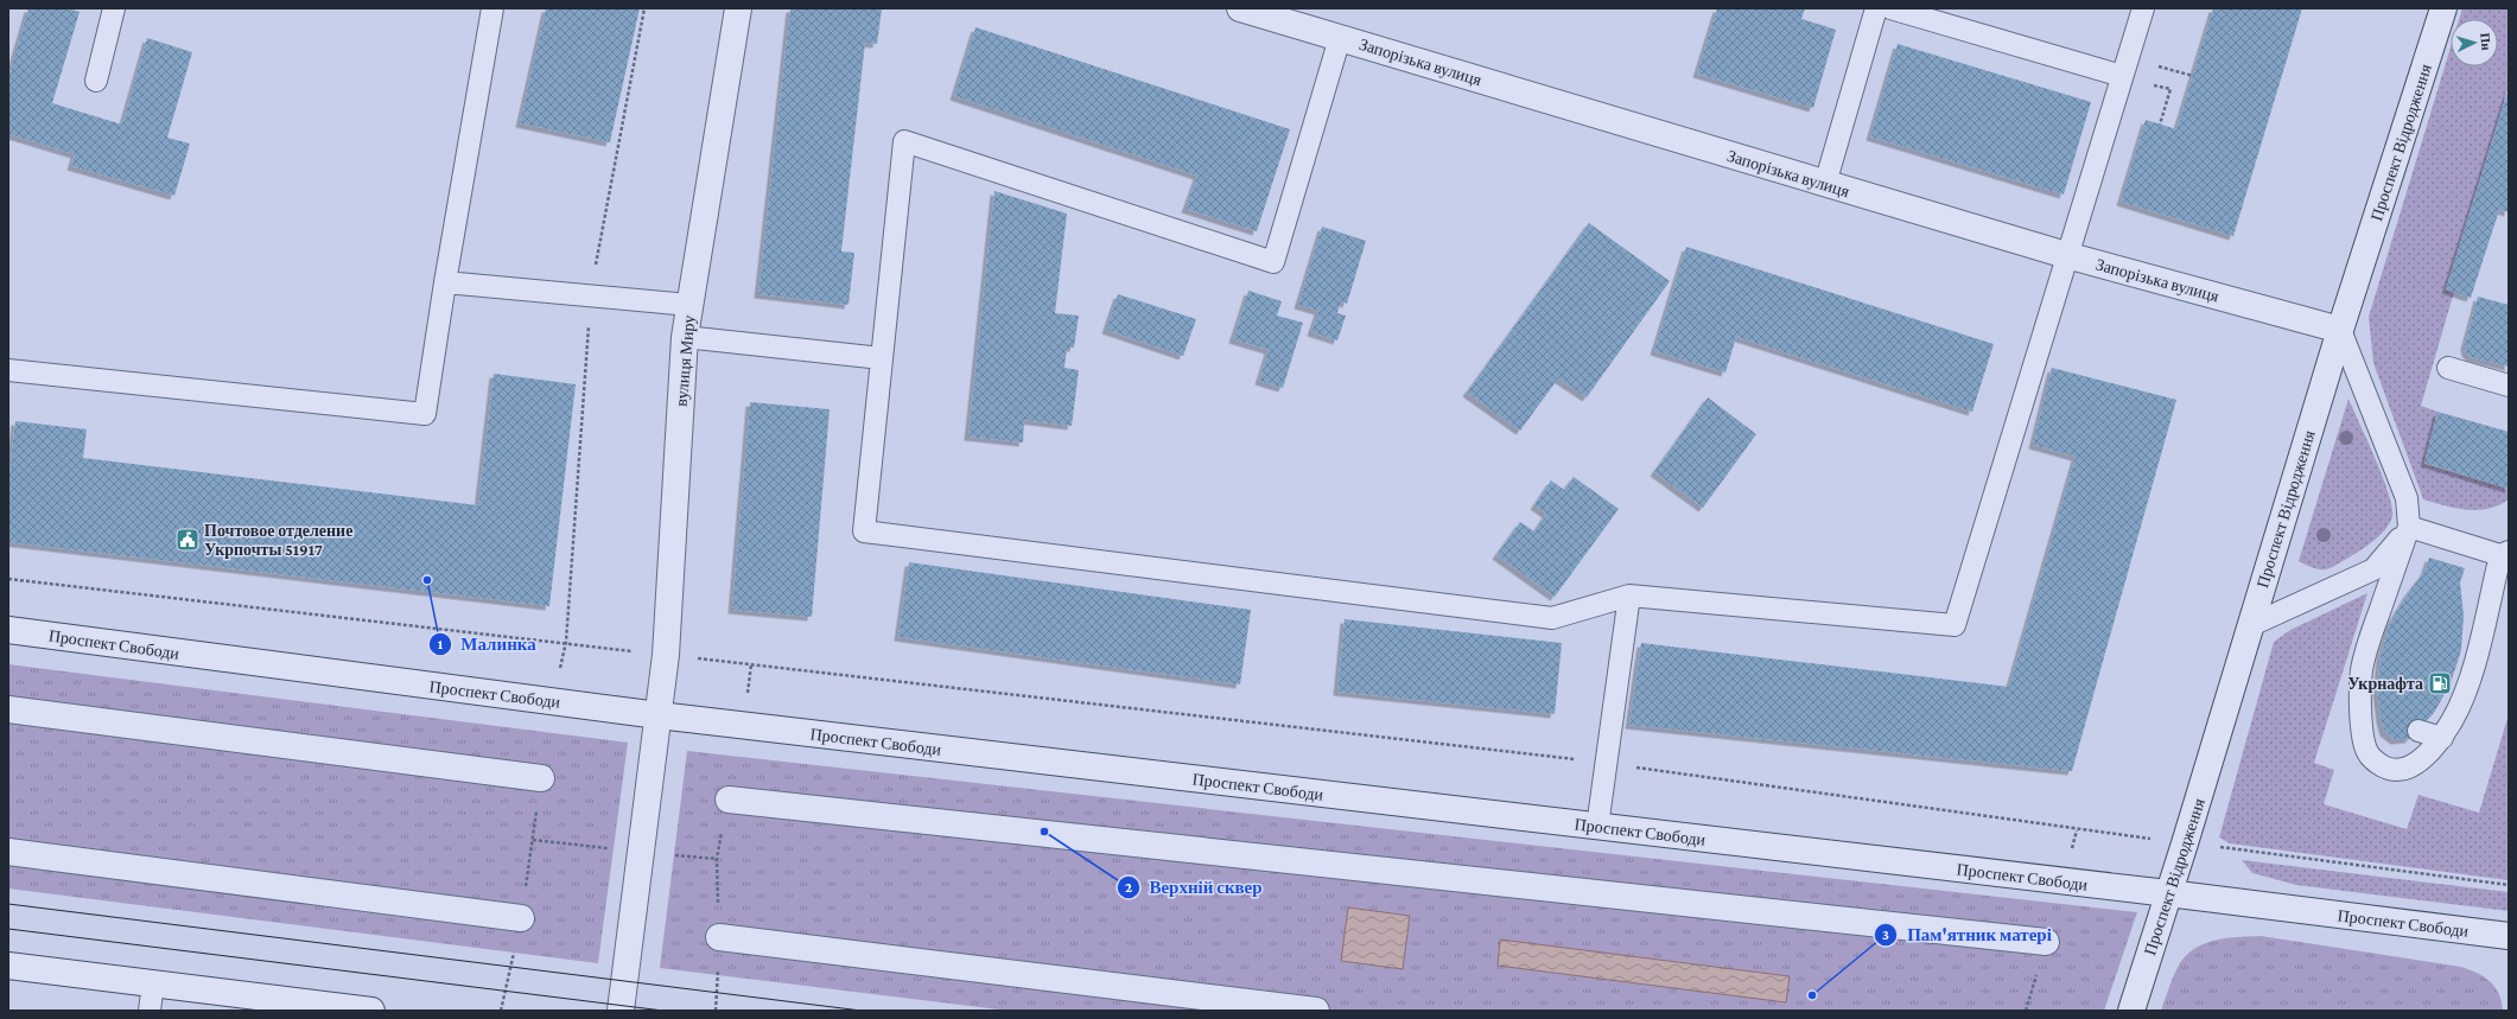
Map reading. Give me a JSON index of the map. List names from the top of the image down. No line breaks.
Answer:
{"streets":{"street":["Запорізька вулиця","Проспект Відродження","вулиця Миру","Проспект Свободи"]},"crossings":[["Запорізька вулиця","Проспект Відродження"],["Проспект Відродження","Проспект Свободи"],["вулиця Миру","Проспект Свободи"]],"places":{"public building":["Почтовое отделение Укрпочты 51917"],"other":["Малинка","Верхній сквер","Пам'ятник матері"],"fuel station":["Укрнафта"]},"north":"right"}
